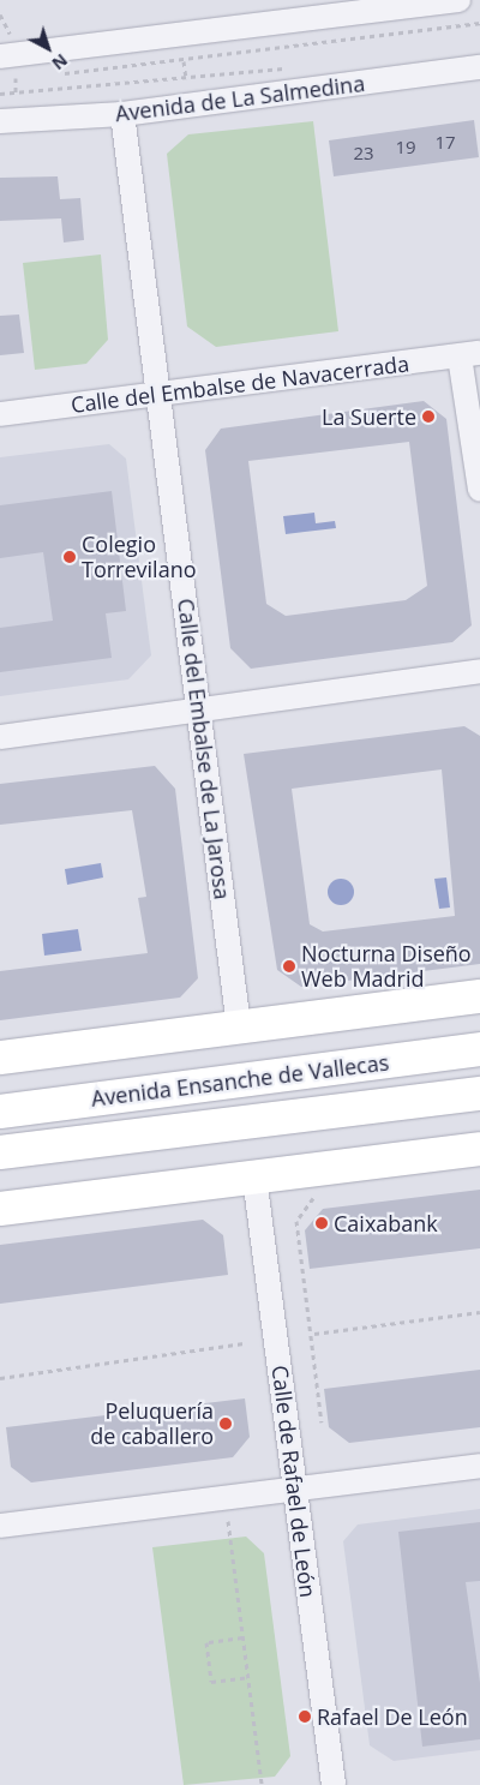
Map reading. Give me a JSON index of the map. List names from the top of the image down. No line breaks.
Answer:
{"streets":{"street":["Avenida de La Salmedina","Calle del Embalse de Navacerrada","Calle del Embalse de La Jarosa","Avenida Ensanche de Vallecas","Calle de Rafael de León"]},"crossings":[["Avenida de La Salmedina","Calle del Embalse de La Jarosa"],["Calle del Embalse de Navacerrada","Calle del Embalse de La Jarosa"]],"places":["La Suerte","Colegio Torrevilano","Nocturna Diseño Web Madrid","Caixabank","Peluquería de caballero","Rafael De León"],"house_numbers":["17","19","23"],"north":"bottom right"}
